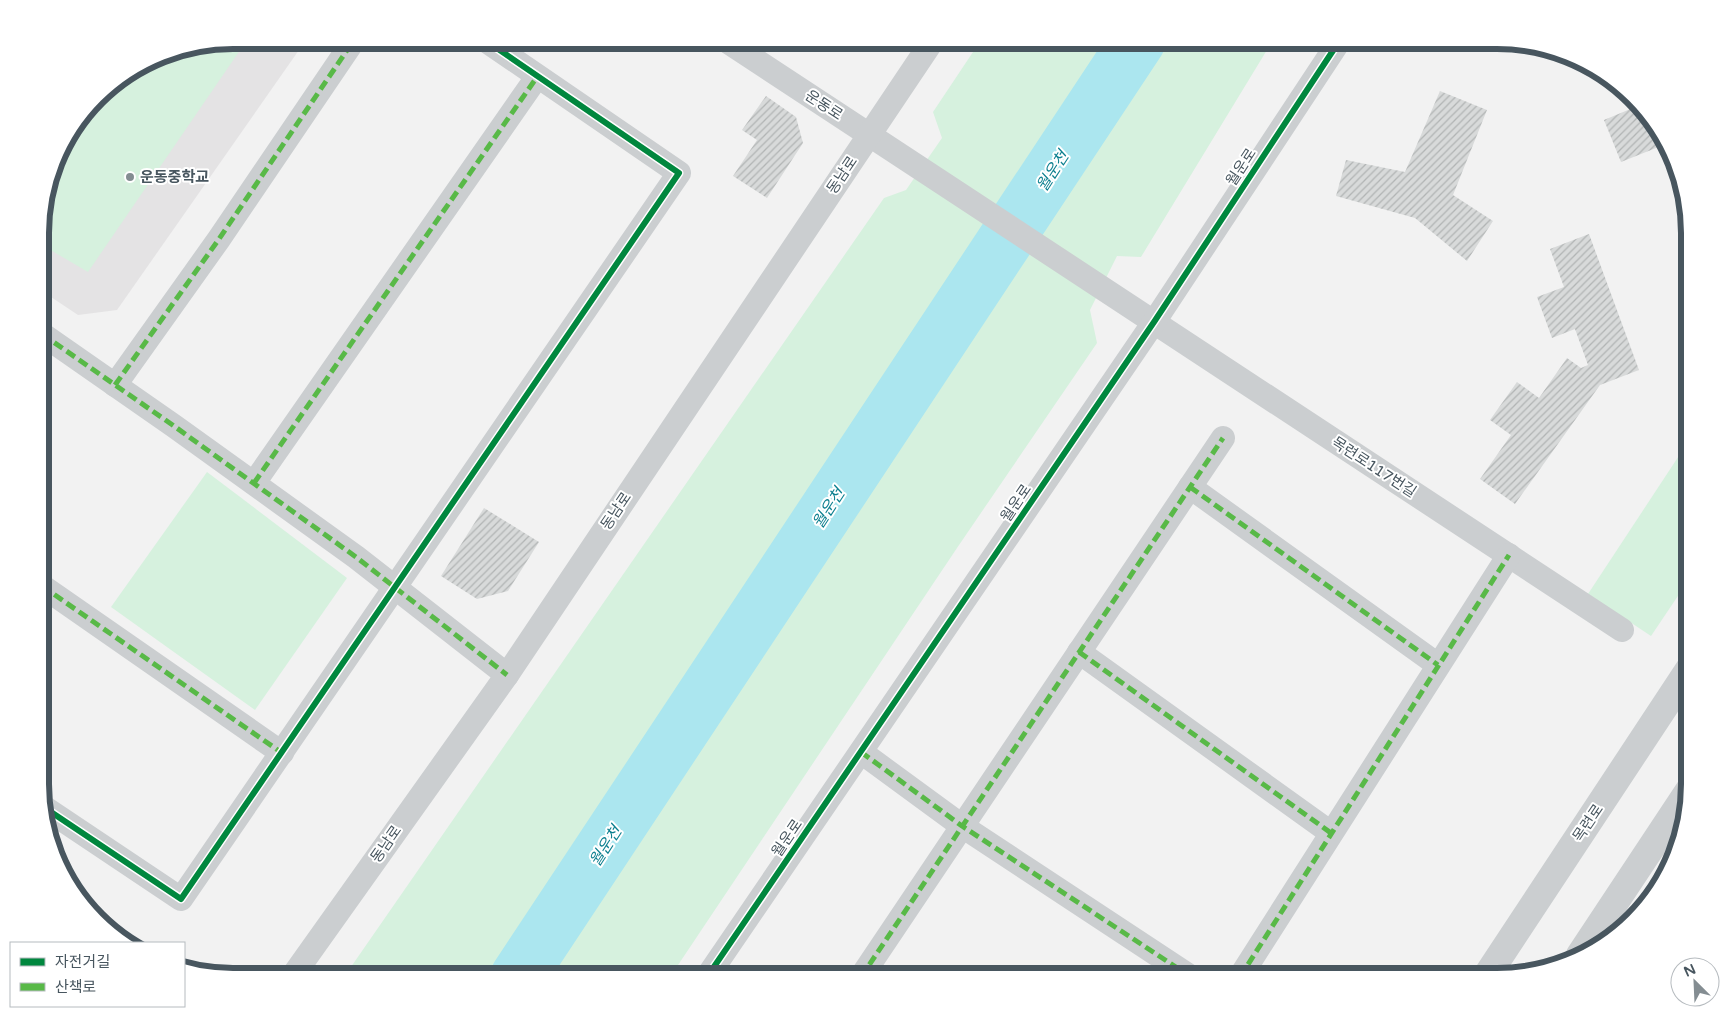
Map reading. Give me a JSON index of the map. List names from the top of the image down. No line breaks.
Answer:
{"streets":{"street":["운동로","월운로","동남로","목련로117번길","목련로"]},"crossings":[["운동로","동남로"],["운동로","목련로117번길"],["월운로","목련로117번길"]],"water":["월운천"],"places":["운동중학교"],"legend":["자전거길","산책로"],"north":"top left"}
